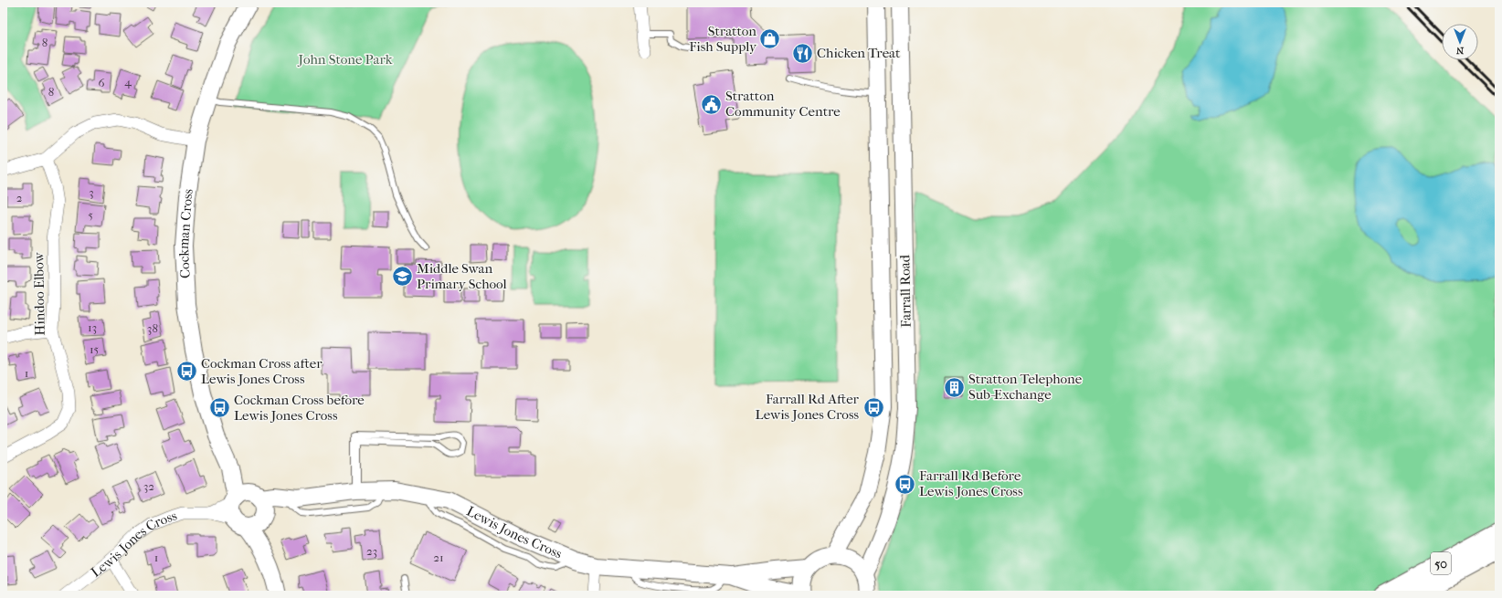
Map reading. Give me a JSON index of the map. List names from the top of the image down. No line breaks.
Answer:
{"streets":{"main road":["50"],"street":["Cockman Cross","Farrall Road","Hindoo Elbow","Lewis Jones Cross"]},"crossings":[["Cockman Cross","Lewis Jones Cross"]],"parks":["John Stone Park"],"places":{"shop":["Stratton Fish Supply"],"restaurant":["Chicken Treat"],"public building":["Stratton Community Centre"],"school or university":["Middle Swan Primary School"],"bus stop":["Cockman Cross after Lewis Jones Cross","Farrall Rd After Lewis Jones Cross","Cockman Cross before Lewis Jones Cross","Farrall Rd Before Lewis Jones Cross"],"building":["Stratton Telephone Sub-Exchange"]},"house_numbers":["8","4","6","8","3","2","5","13","38","15","1","32","23","1","21"],"north":"bottom"}
